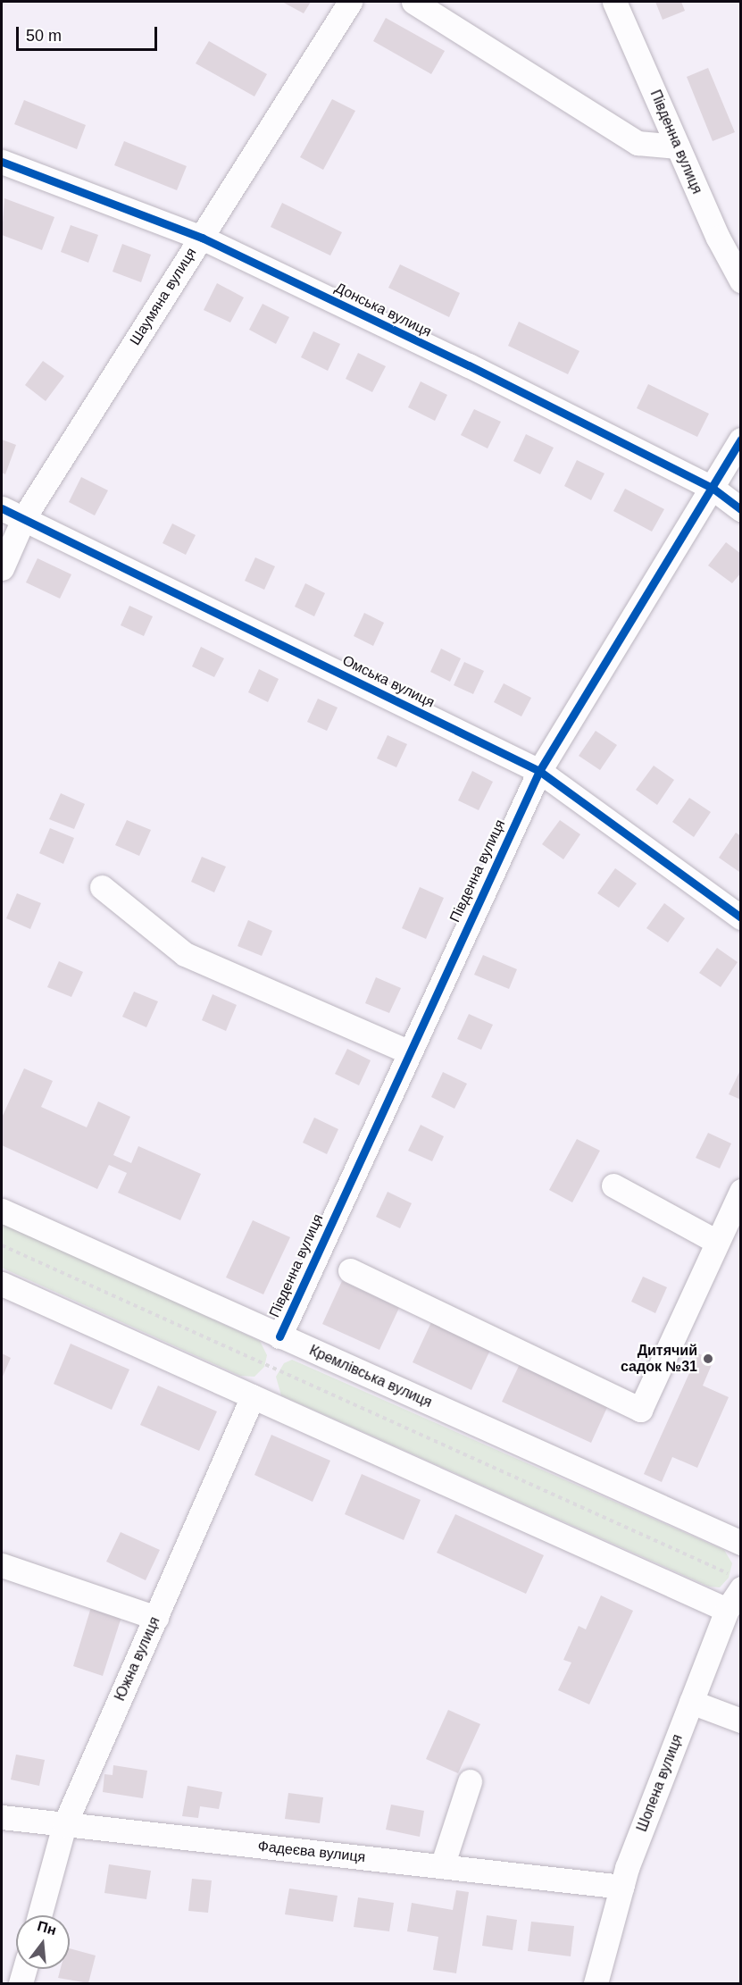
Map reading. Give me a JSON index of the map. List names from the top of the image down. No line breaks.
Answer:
{"streets":{"street":["Південна вулиця","Шаумяна вулиця","Донська вулиця","Омська вулиця","Кремлівська вулиця","Южна вулиця","Шопена вулиця","Фадеєва вулиця"]},"crossings":[["Південна вулиця","Донська вулиця"],["Південна вулиця","Омська вулиця"],["Південна вулиця","Кремлівська вулиця"],["Шаумяна вулиця","Донська вулиця"],["Шаумяна вулиця","Омська вулиця"],["Южна вулиця","Фадеєва вулиця"],["Шопена вулиця","Фадеєва вулиця"]],"places":["Дитячий садок №31"],"scale_bar":"50 m","north":"top"}
